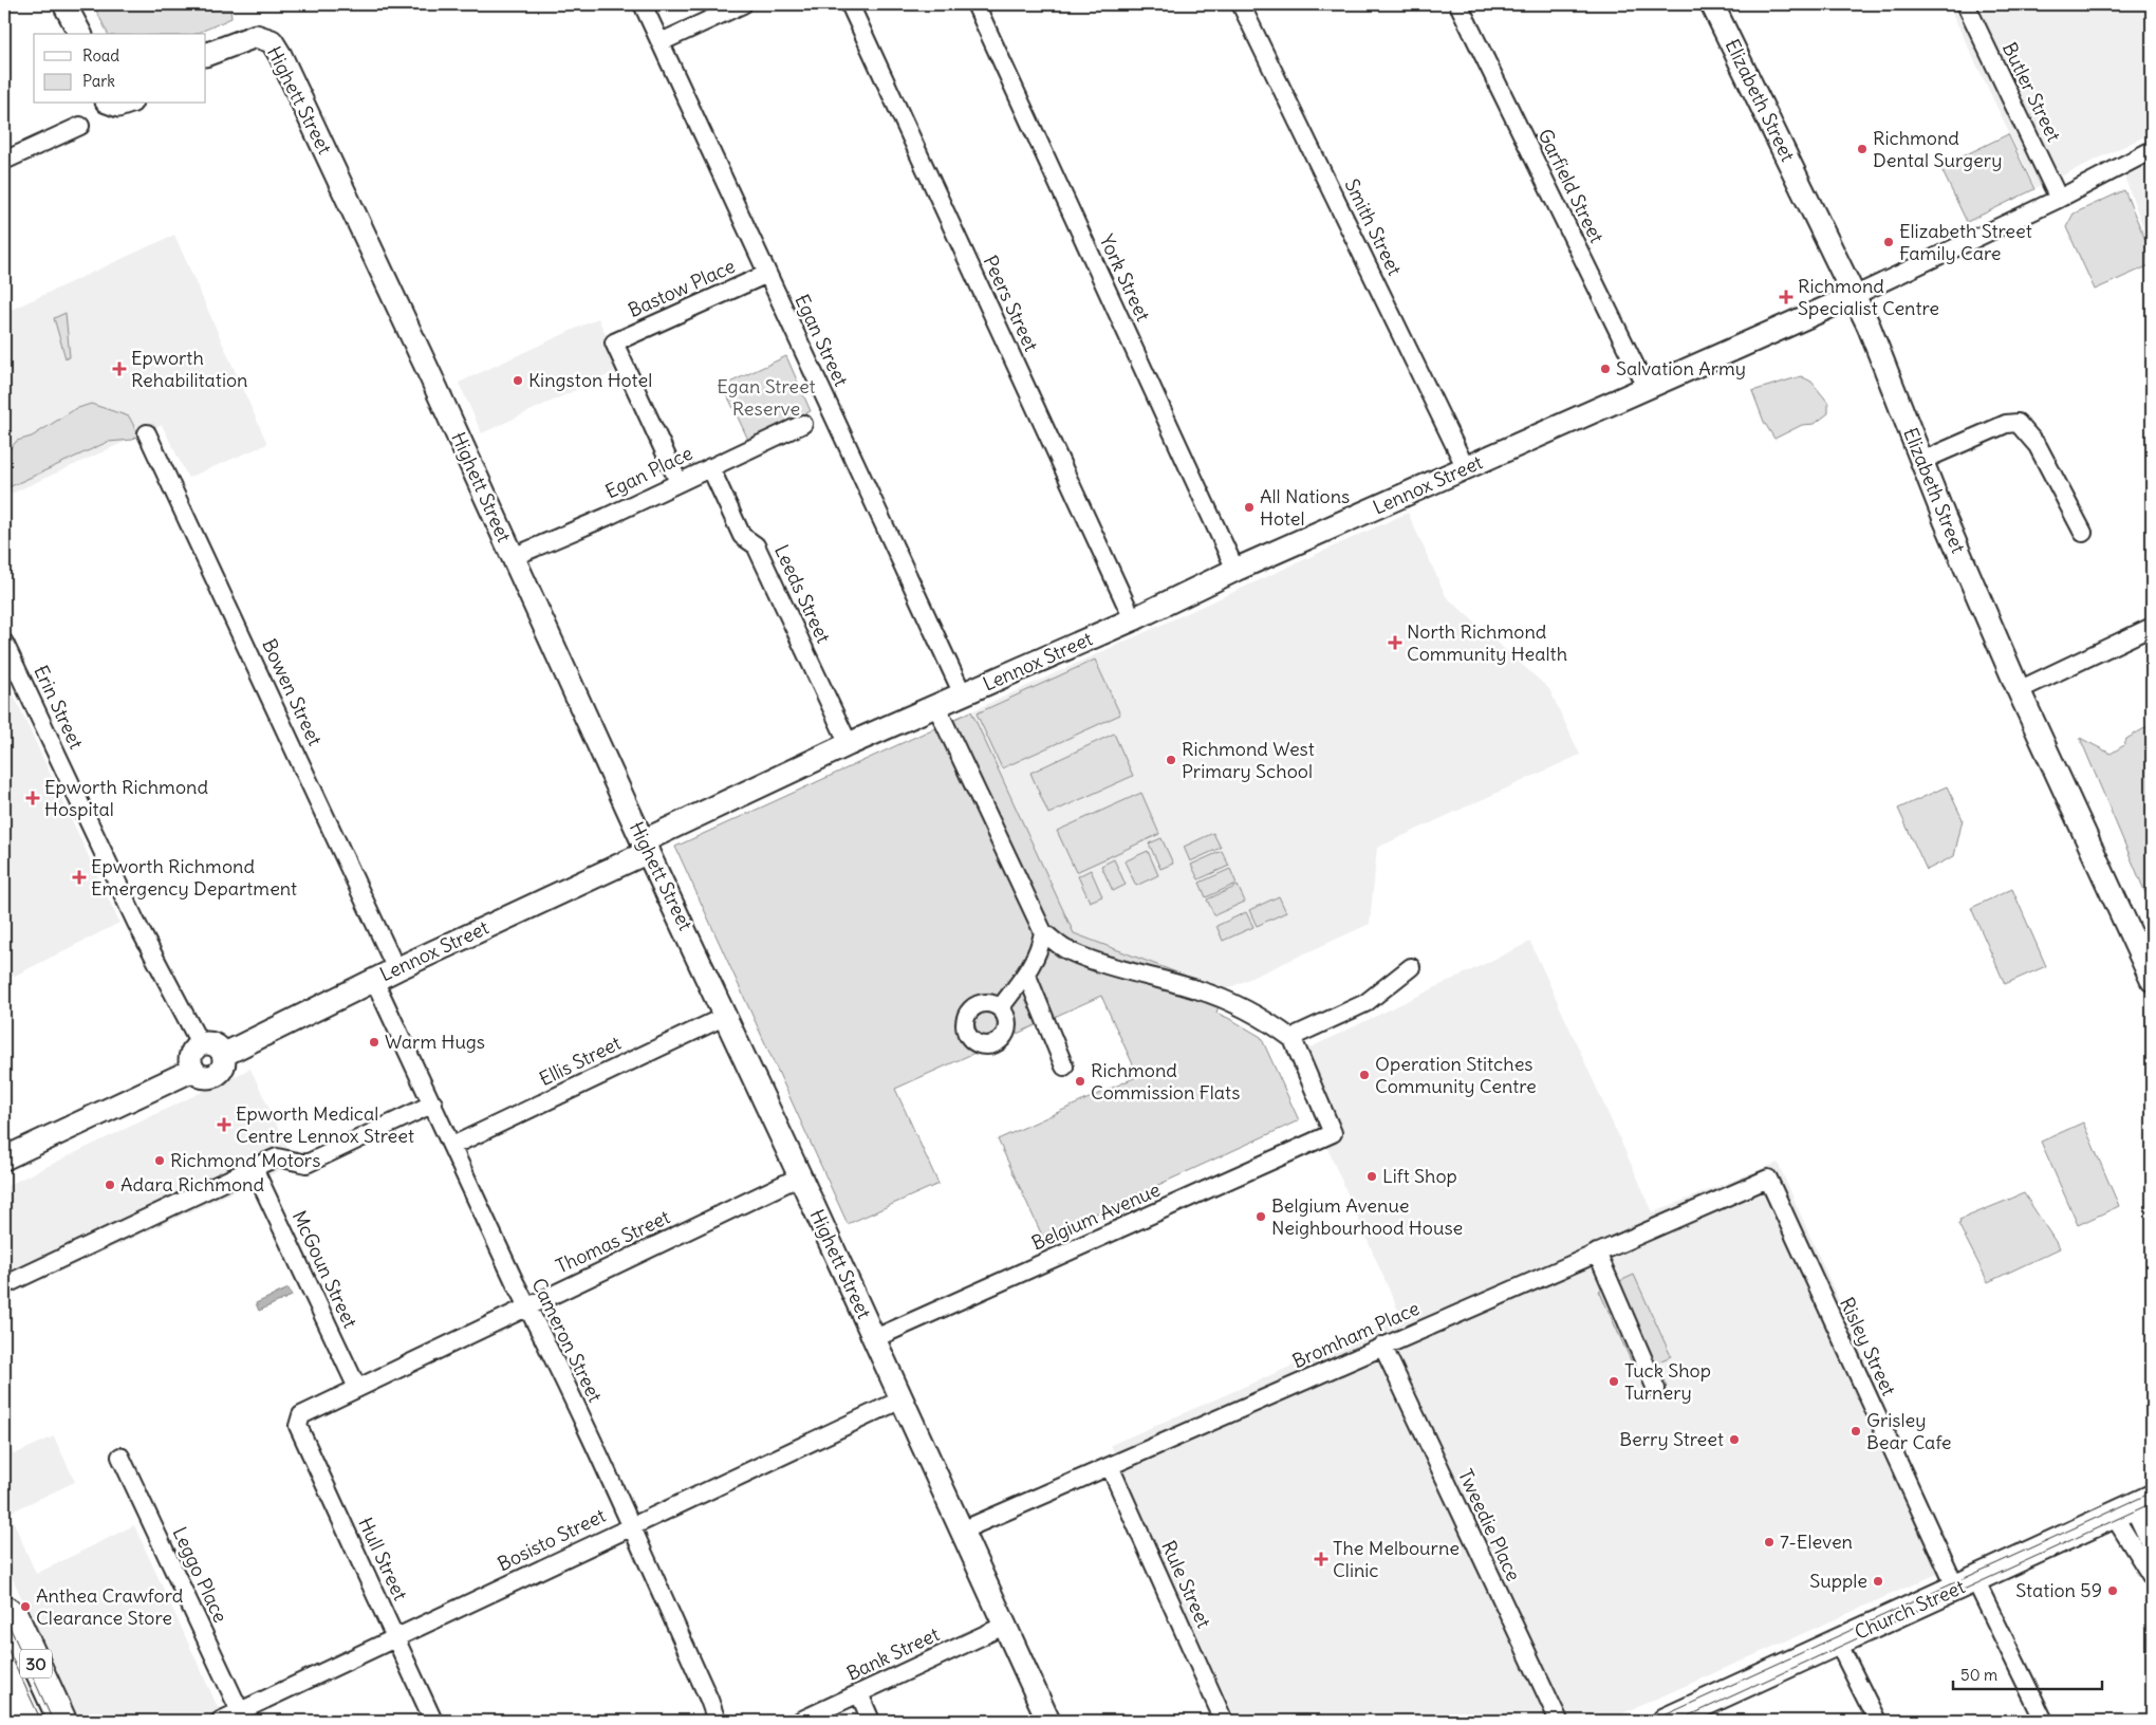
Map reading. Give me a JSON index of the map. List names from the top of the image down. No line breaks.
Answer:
{"streets":{"main road":["Church Street","30"],"street":["Butler Street","Highett Street","Elizabeth Street","Garfield Street","Smith Street","York Street","Bastow Place","Peers Street","Egan Street","Egan Place","Lennox Street","Leeds Street","Bowen Street","Erin Street","Ellis Street","Belgium Avenue","Thomas Street","McGoun Street","Bromham Place","Cameron Street","Risley Street","Tweedie Place","Bosisto Street","Hull Street","Leggo Place","Rule Street","Bank Street"]},"crossings":[["Butler Street","Lennox Street"],["Highett Street","Egan Place"],["Highett Street","Lennox Street"],["Highett Street","Ellis Street"],["Highett Street","Belgium Avenue"],["Highett Street","Thomas Street"],["Highett Street","Bromham Place"],["Highett Street","Bosisto Street"],["Highett Street","Bank Street"],["Elizabeth Street","Lennox Street"],["Garfield Street","Lennox Street"],["Smith Street","Lennox Street"],["York Street","Lennox Street"],["Bastow Place","Egan Street"],["Bastow Place","Egan Place"],["Peers Street","Lennox Street"],["Egan Street","Lennox Street"],["Egan Place","Leeds Street"],["Lennox Street","Leeds Street"],["Lennox Street","Bowen Street"],["Lennox Street","Erin Street"],["Lennox Street","Cameron Street"],["Ellis Street","Cameron Street"],["Thomas Street","McGoun Street"],["Thomas Street","Cameron Street"],["Thomas Street","Hull Street"],["Bromham Place","Risley Street"],["Bromham Place","Tweedie Place"],["Bromham Place","Rule Street"],["Cameron Street","Bosisto Street"],["Risley Street","Church Street"],["Bosisto Street","Hull Street"],["Bosisto Street","Leggo Place"]],"parks":["Egan Street Reserve"],"places":{"other":["Richmond Dental Surgery","Elizabeth Street Family Care","Salvation Army","Kingston Hotel","All Nations Hotel","Richmond West Primary School","Warm Hugs","Operation Stitches Community Centre","Richmond Commission Flats","Richmond Motors","Lift Shop","Adara Richmond","Belgium Avenue Neighbourhood House","Tuck Shop Turnery","Grisley Bear Cafe","Berry Street","7-Eleven","Supple","Station 59","Anthea Crawford Clearance Store"],"health":["Richmond Specialist Centre","Epworth Rehabilitation","North Richmond Community Health","Epworth Richmond Hospital","Epworth Richmond Emergency Department","Epworth Medical Centre Lennox Street","The Melbourne Clinic"]},"legend":["Road","Park"],"scale_bar":"50 m"}
